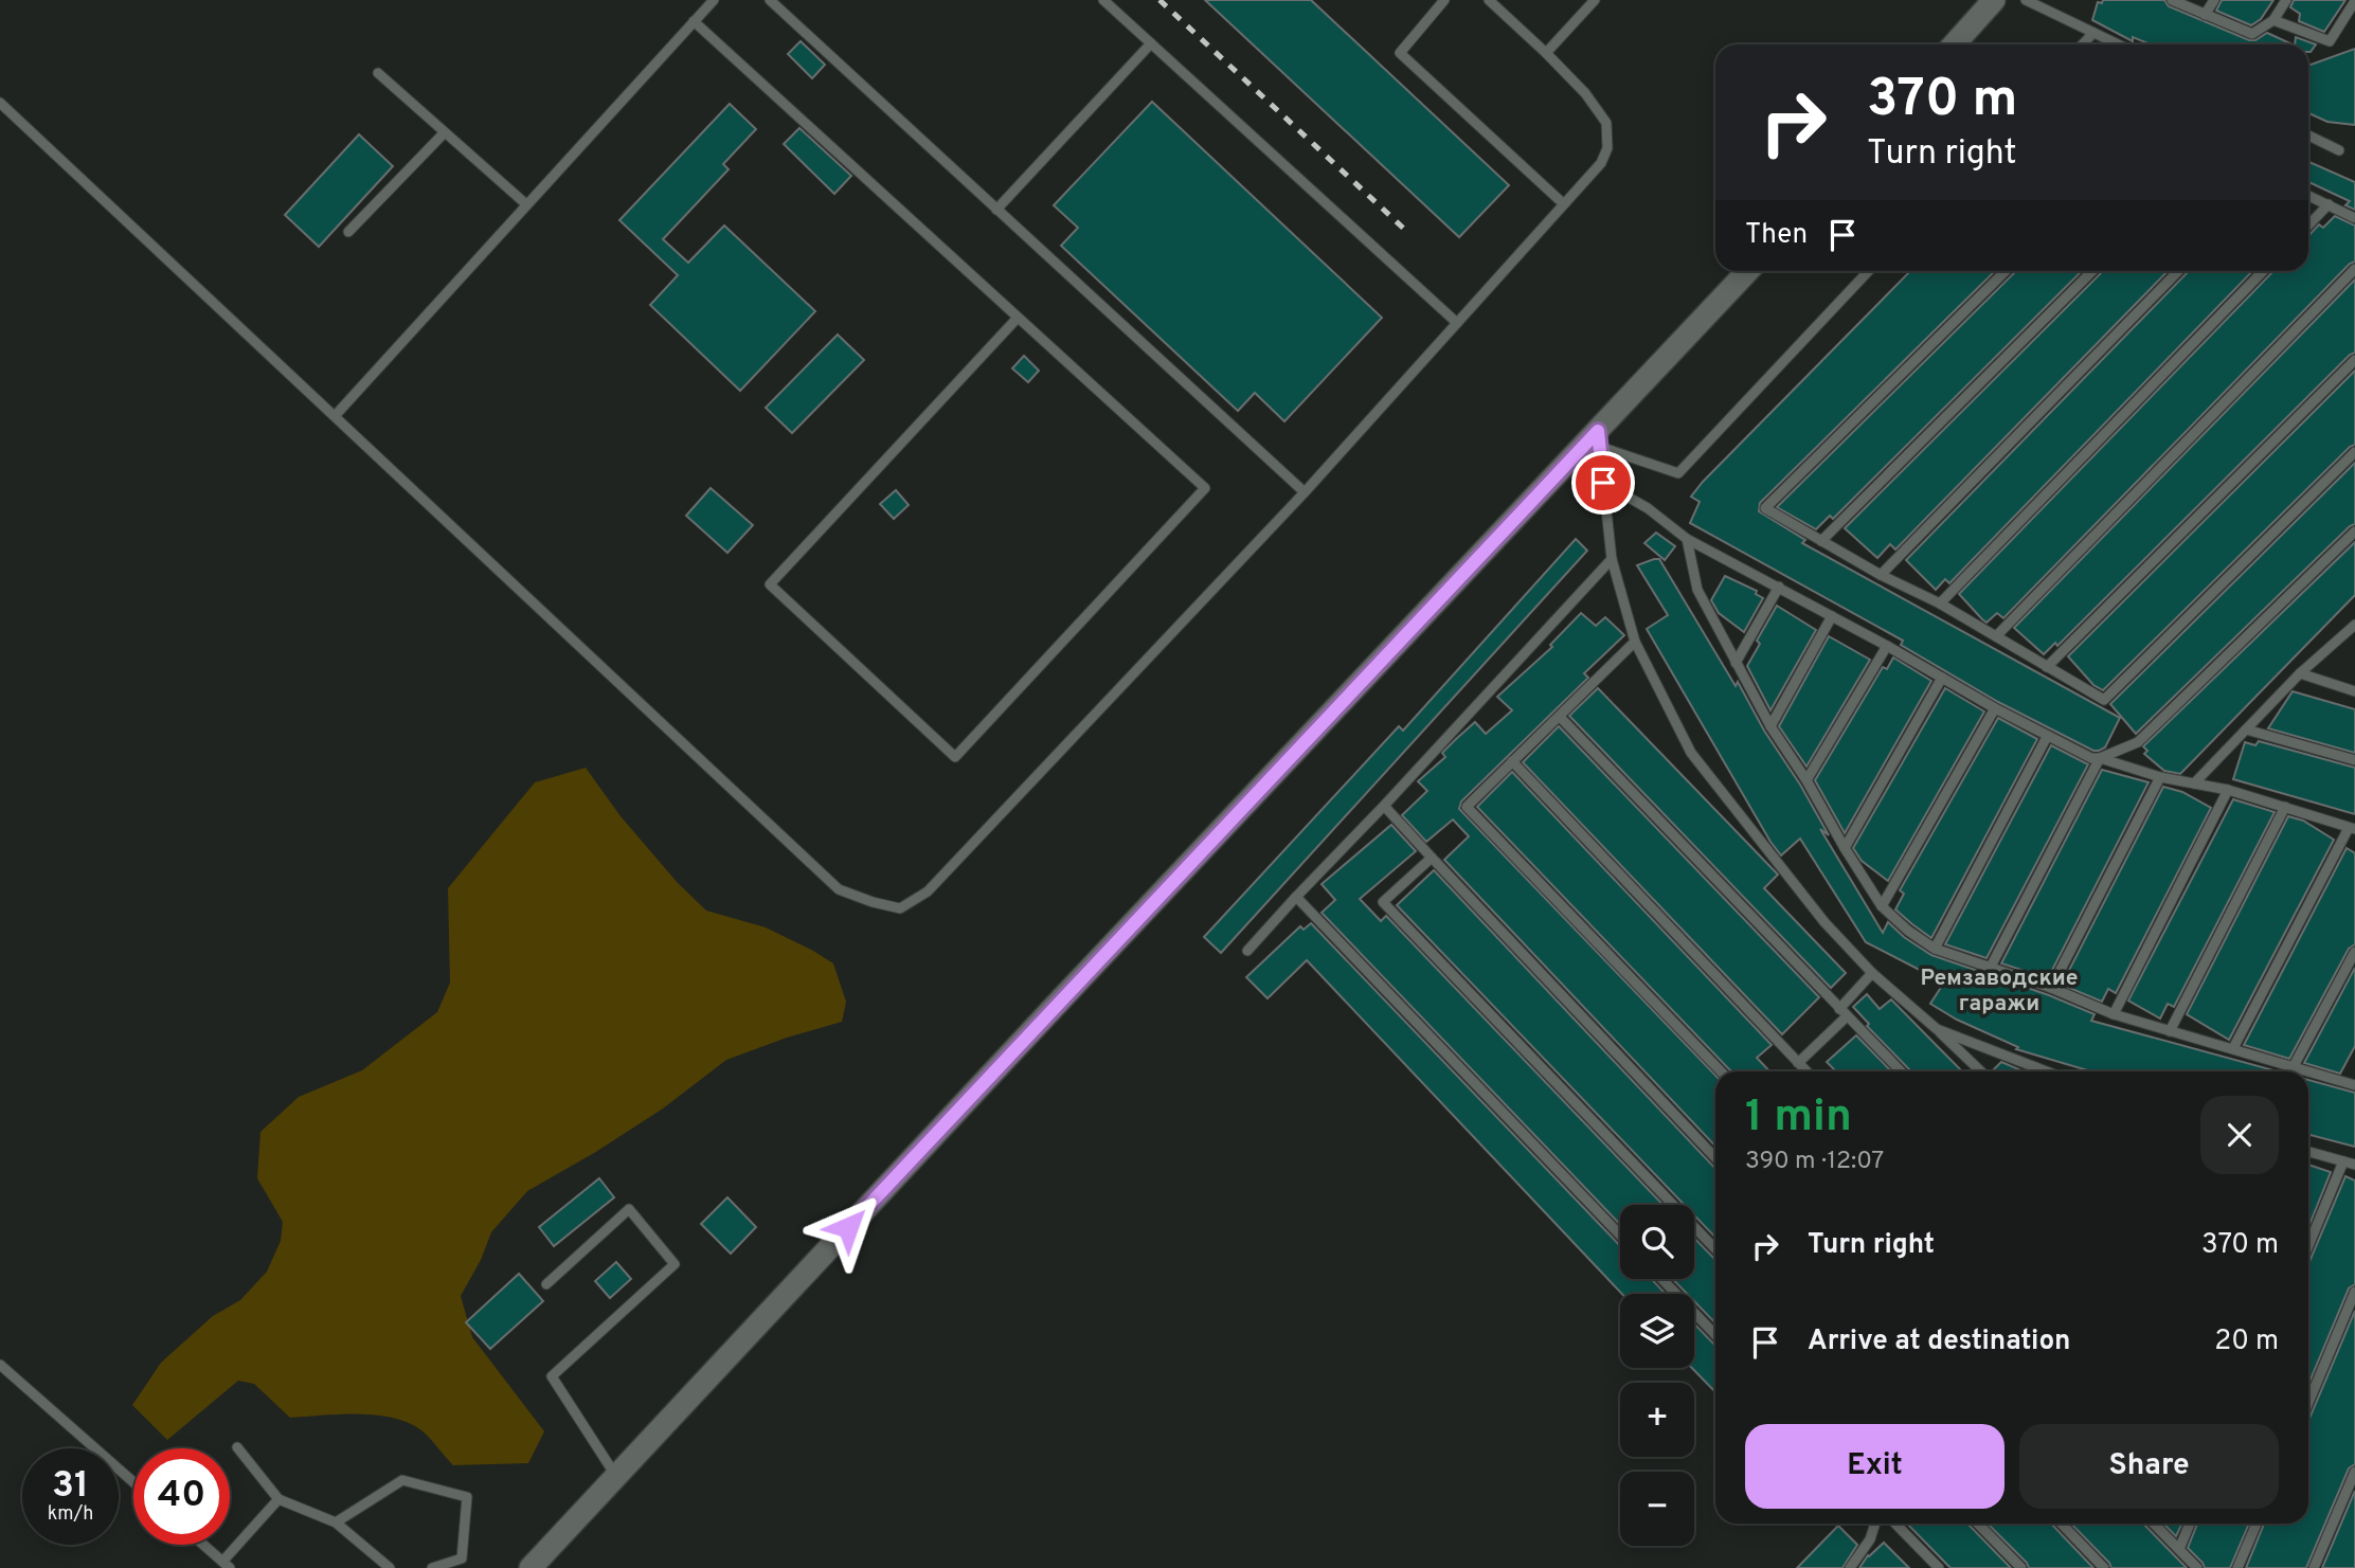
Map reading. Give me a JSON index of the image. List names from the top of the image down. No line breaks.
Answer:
{"districts":["Ремзаводские гаражи"],"page":{"turn":["370 m","Turn right"],"then":"Then","heading":["1 min","390 m · 12:07"],"list":[{"name":"Turn right","value":"370 m"},{"name":"Arrive at destination","value":"20 m"}],"map_buttons":["+","−"],"buttons":["Exit","Share"],"speed":"31 km/h","limit":"40"}}
